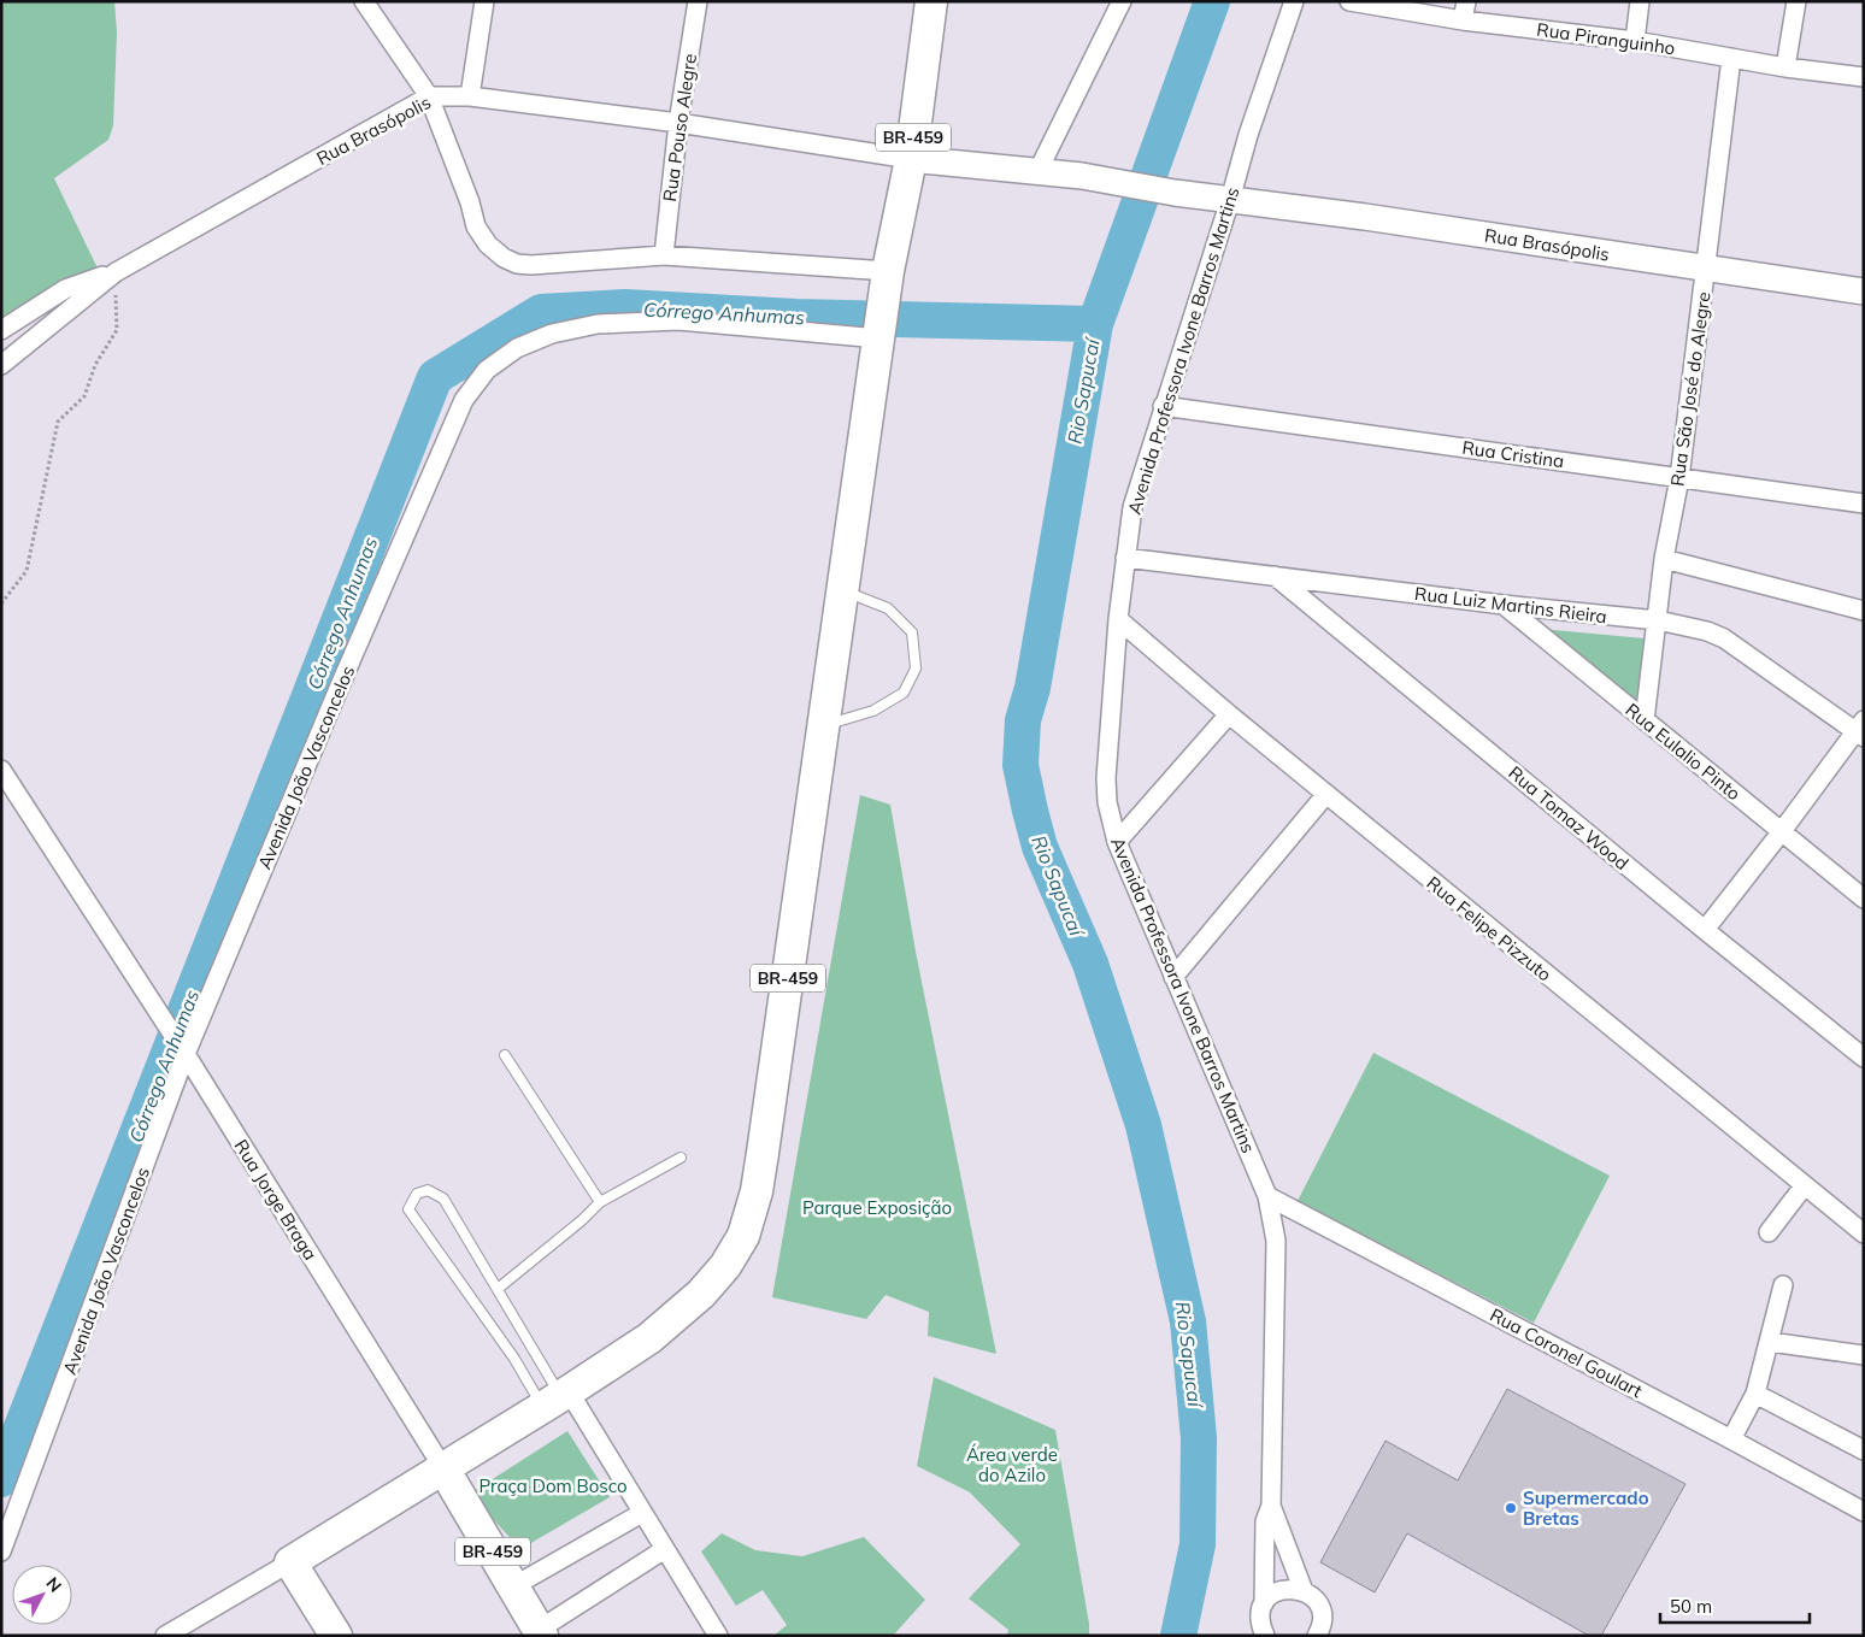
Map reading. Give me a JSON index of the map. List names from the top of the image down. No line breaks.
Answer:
{"streets":{"highway":["BR-459","Rua Jorge Braga"],"street":["Rua Piranguinho","Rua Pouso Alegre","Rua Brasópolis","Avenida Professora Ivone Barros Martins","Rua São José do Alegre","Rua Cristina","Rua Luiz Martins Rieira","Rua Eulalio Pinto","Avenida João Vasconcelos","Rua Tomaz Wood","Rua Felipe Pizzuto","Rua Coronel Goulart"]},"crossings":[["Rua Piranguinho","Rua São José do Alegre"],["Rua Pouso Alegre","Rua Brasópolis"],["Rua Brasópolis","BR-459"],["Rua Brasópolis","Avenida Professora Ivone Barros Martins"],["Rua Brasópolis","Rua São José do Alegre"],["BR-459","Avenida João Vasconcelos"],["BR-459","Rua Jorge Braga"],["Avenida Professora Ivone Barros Martins","Rua Cristina"],["Avenida Professora Ivone Barros Martins","Rua Luiz Martins Rieira"],["Avenida Professora Ivone Barros Martins","Rua Felipe Pizzuto"],["Avenida Professora Ivone Barros Martins","Rua Coronel Goulart"],["Rua São José do Alegre","Rua Cristina"],["Rua São José do Alegre","Rua Luiz Martins Rieira"],["Rua São José do Alegre","Rua Eulalio Pinto"],["Rua Luiz Martins Rieira","Rua Eulalio Pinto"],["Rua Luiz Martins Rieira","Rua Tomaz Wood"],["Avenida João Vasconcelos","Rua Jorge Braga"]],"water":["Córrego Anhumas","Rio Sapucaí"],"parks":["Parque Exposição","Área verde do Azilo","Praça Dom Bosco"],"places":["Supermercado Bretas"],"scale_bar":"50 m","north":"top right"}
